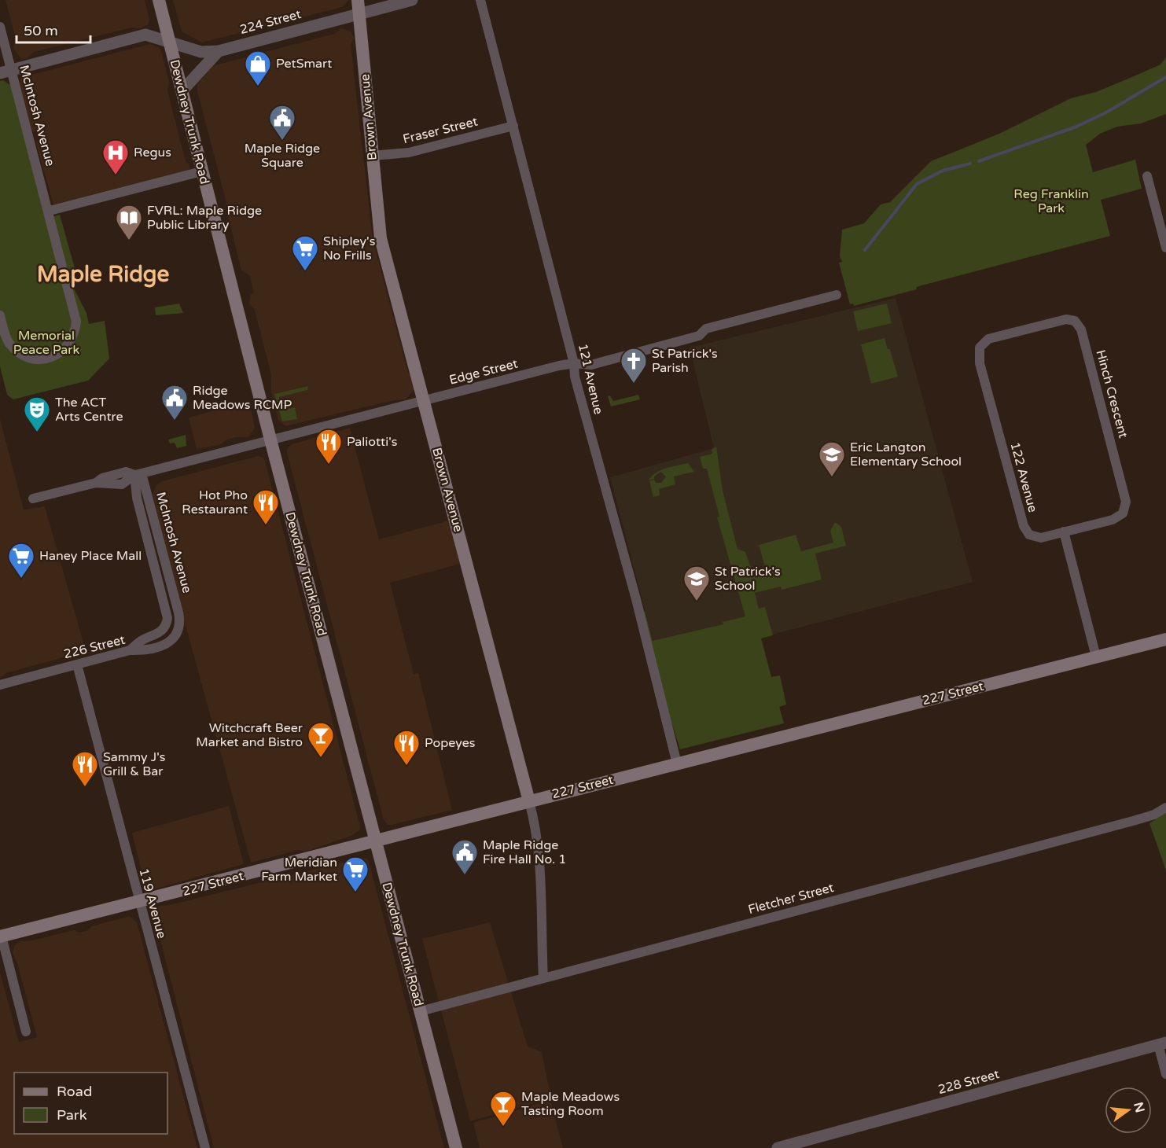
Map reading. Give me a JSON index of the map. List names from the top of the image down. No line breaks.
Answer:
{"streets":{"main road":["Brown Avenue","Dewdney Trunk Road","227 Street"],"street":["224 Street","McIntosh Avenue","Fraser Street","Edge Street","121 Avenue","Hinch Crescent","122 Avenue","226 Street","Fletcher Street","119 Avenue","228 Street"]},"crossings":[["224 Street","McIntosh Avenue"],["224 Street","Brown Avenue"],["224 Street","Dewdney Trunk Road"],["McIntosh Avenue","Edge Street"],["McIntosh Avenue","226 Street"],["Brown Avenue","Fraser Street"],["Brown Avenue","Edge Street"],["Brown Avenue","227 Street"],["Brown Avenue","Fletcher Street"],["Dewdney Trunk Road","Edge Street"],["Dewdney Trunk Road","227 Street"],["Dewdney Trunk Road","Fletcher Street"],["Fraser Street","121 Avenue"],["Edge Street","121 Avenue"],["121 Avenue","227 Street"],["Hinch Crescent","122 Avenue"],["226 Street","119 Avenue"],["227 Street","119 Avenue"]],"districts":["Maple Ridge"],"parks":["Reg Franklin Park","Memorial Peace Park"],"places":{"shop":["PetSmart"],"public building":["Maple Ridge Square","Ridge Meadows RCMP","Maple Ridge Fire Hall No. 1"],"hospital":["Regus"],"library":["FVRL: Maple Ridge Public Library"],"supermarket":["Shipley's No Frills","Haney Place Mall","Meridian Farm Market"],"church":["St Patrick's Parish"],"theatre":["The ACT Arts Centre"],"restaurant":["Paliotti's","Hot Pho Restaurant","Popeyes","Sammy J's Grill & Bar"],"school or university":["Eric Langton Elementary School","St Patrick's School"],"bar":["Witchcraft Beer Market and Bistro","Maple Meadows Tasting Room"]},"legend":["Road","Park"],"scale_bar":"50 m","north":"right"}
